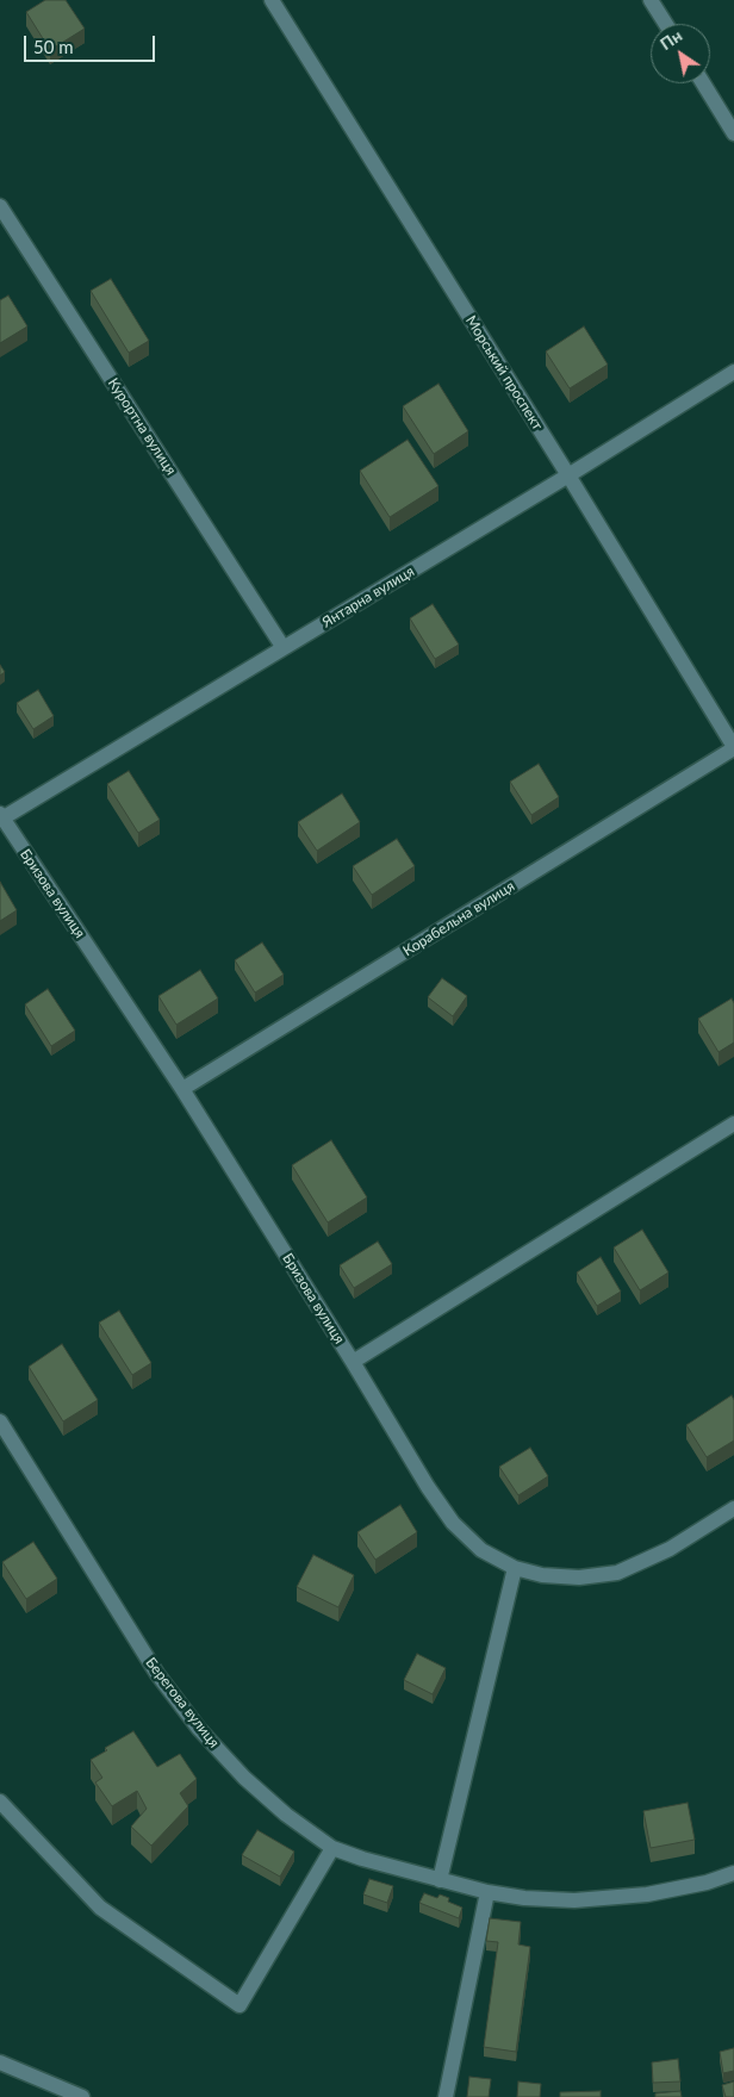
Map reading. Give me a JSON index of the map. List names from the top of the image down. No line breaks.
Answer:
{"streets":{"street":["Морський проспект","Курортна вулиця","Янтарна вулиця","Бризова вулиця","Корабельна вулиця","Берегова вулиця"]},"crossings":[["Морський проспект","Янтарна вулиця"],["Морський проспект","Корабельна вулиця"],["Курортна вулиця","Янтарна вулиця"],["Янтарна вулиця","Бризова вулиця"],["Бризова вулиця","Корабельна вулиця"]],"scale_bar":"50 m","north":"top left"}
